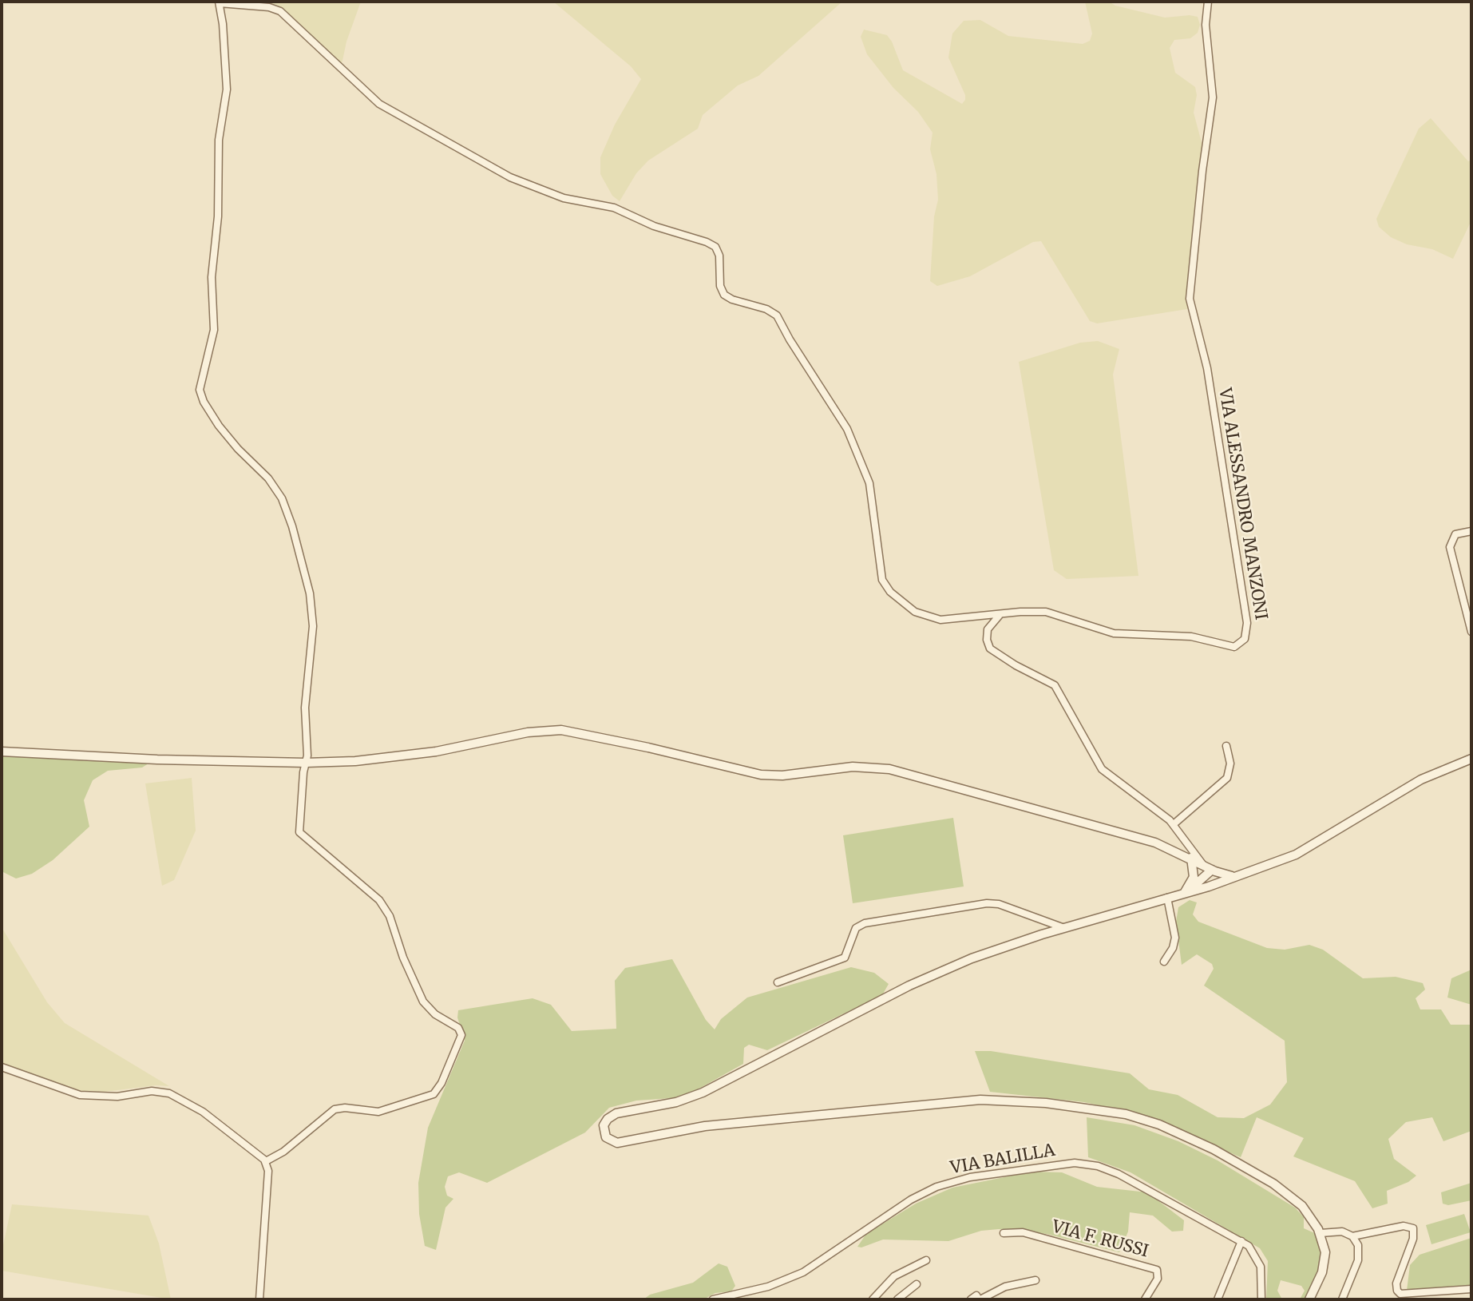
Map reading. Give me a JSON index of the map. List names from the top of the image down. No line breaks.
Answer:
{"streets":{"street":["VIA ALESSANDRO MANZONI","VIA BALILLA","VIA F. RUSSI"]}}
